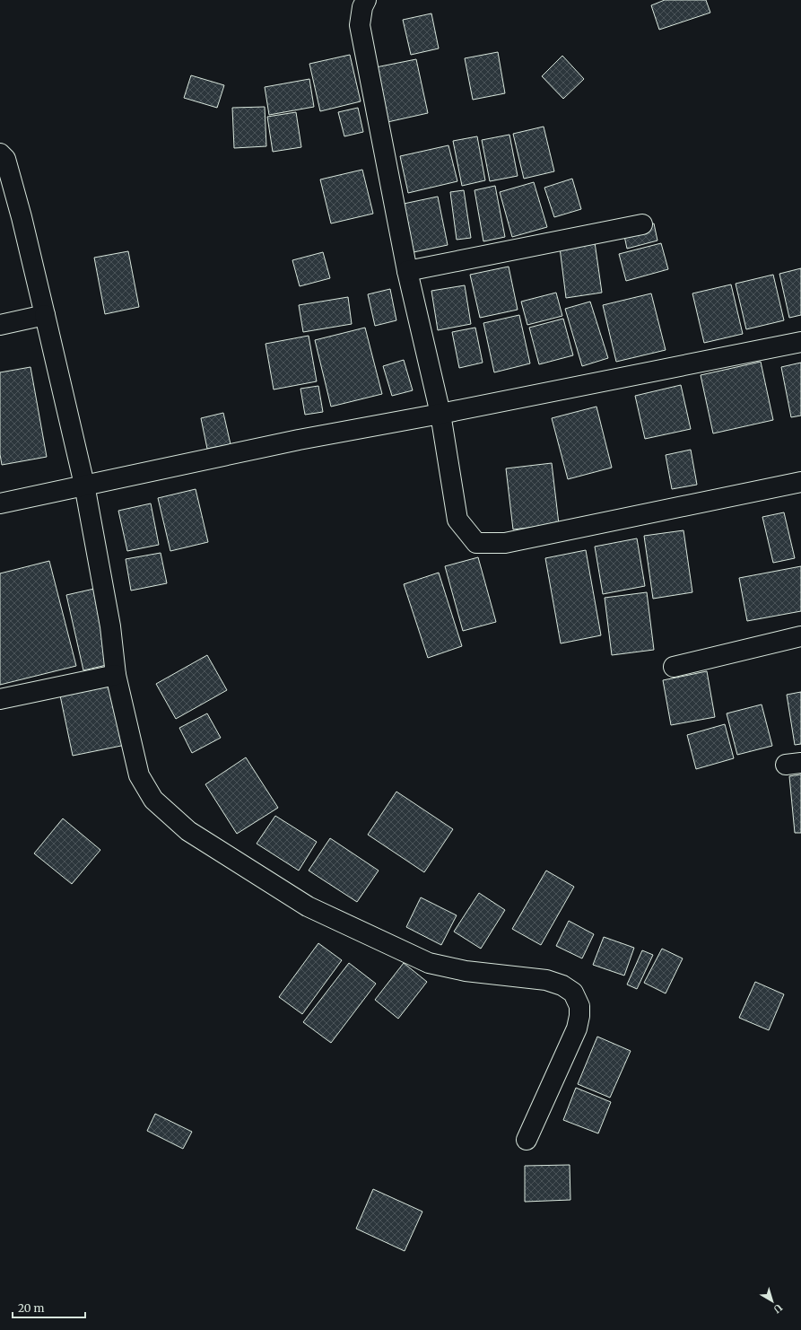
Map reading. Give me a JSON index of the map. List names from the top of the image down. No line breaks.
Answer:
{"scale_bar":"20 m","north":"bottom right"}
